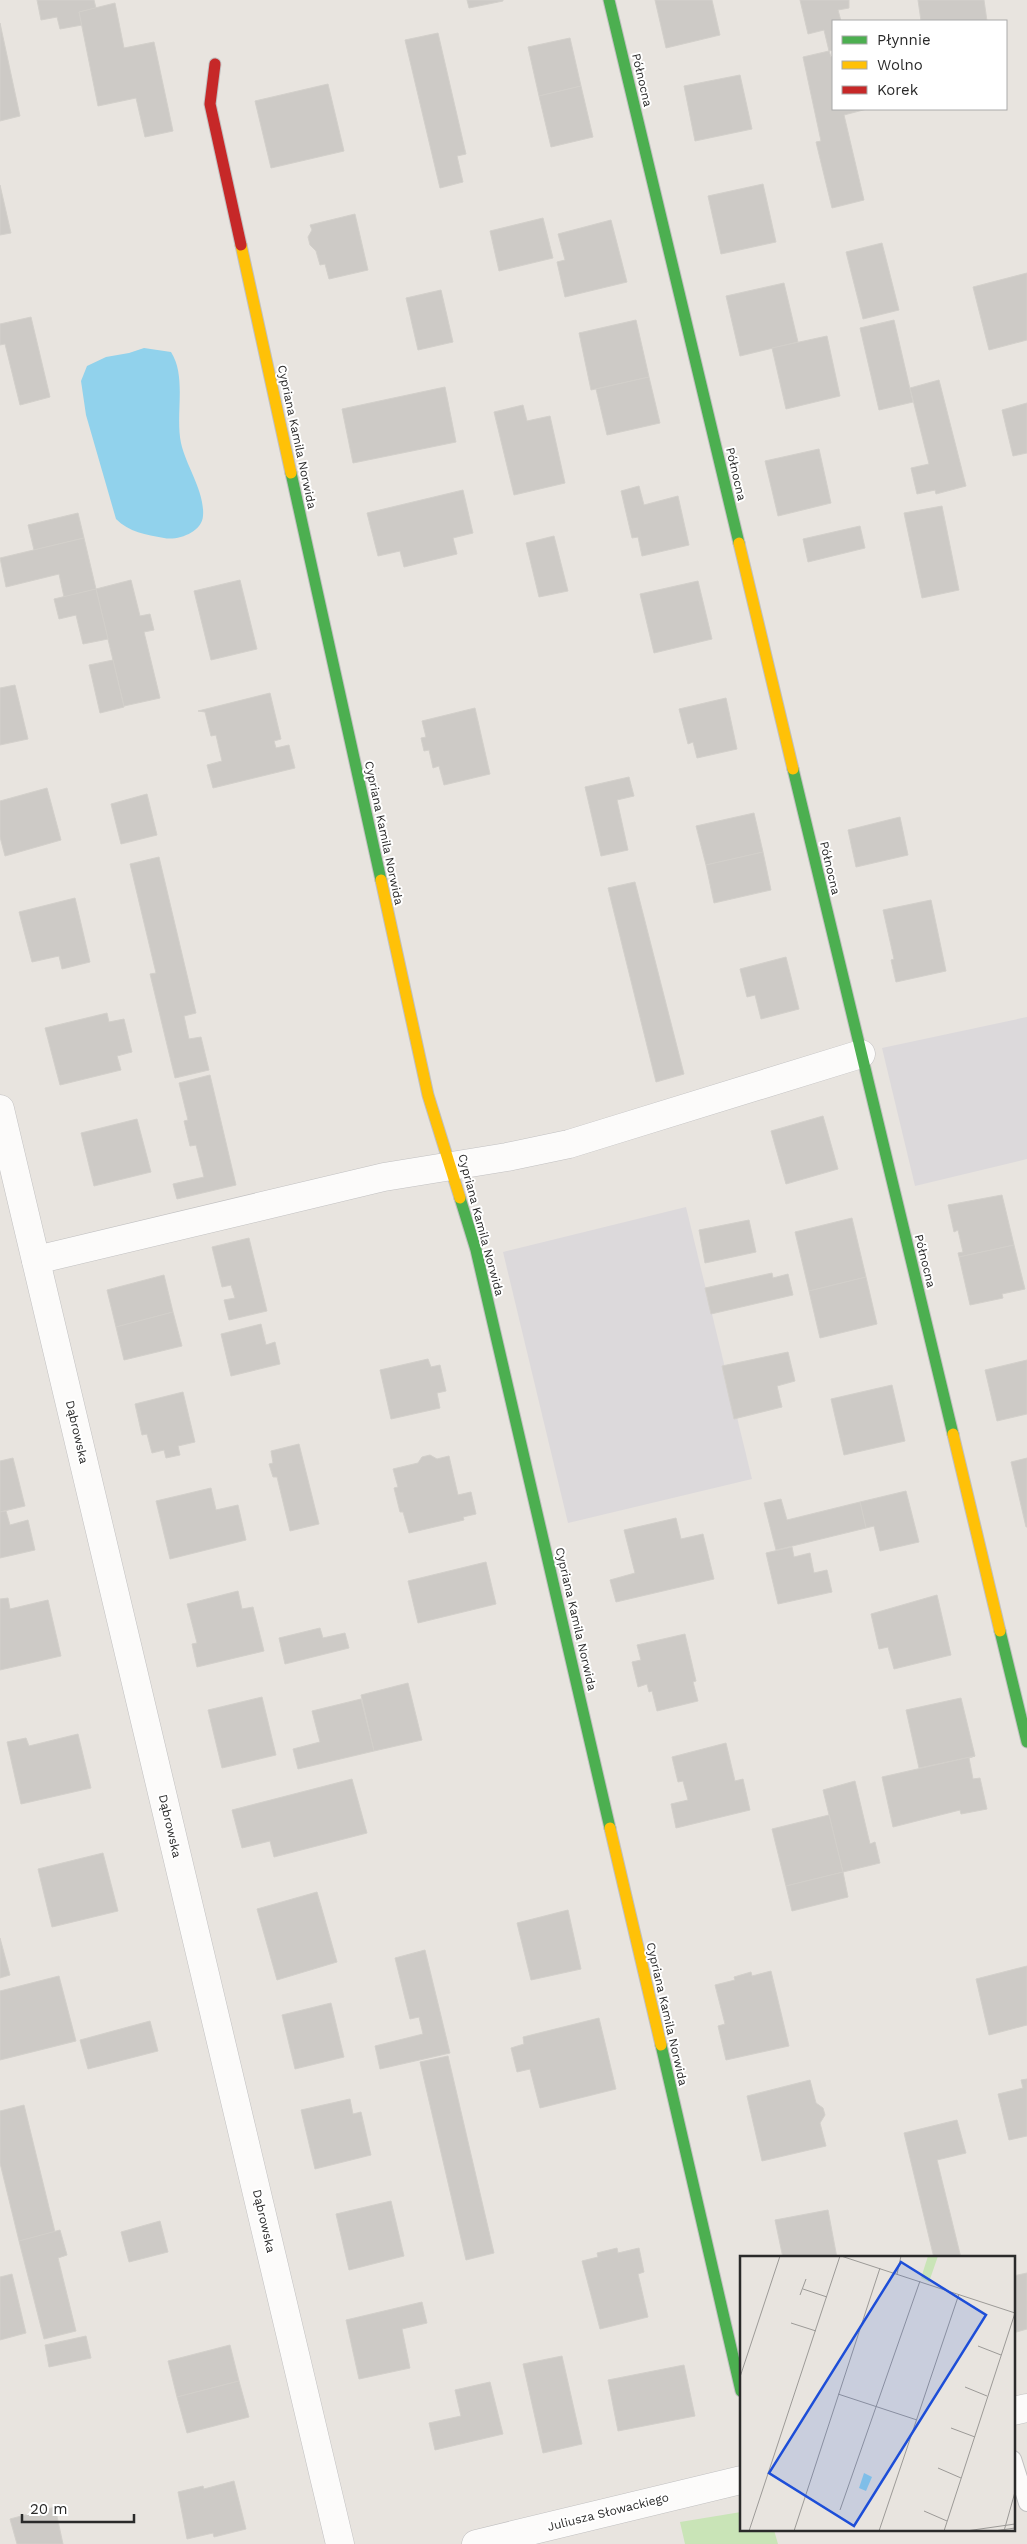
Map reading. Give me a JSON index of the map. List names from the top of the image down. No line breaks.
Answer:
{"streets":{"street":["Północna","Cypriana Kamila Norwida","Dąbrowska","Juliusza Słowackiego"]},"legend":["Płynnie","Wolno","Korek"],"scale_bar":"20 m"}
